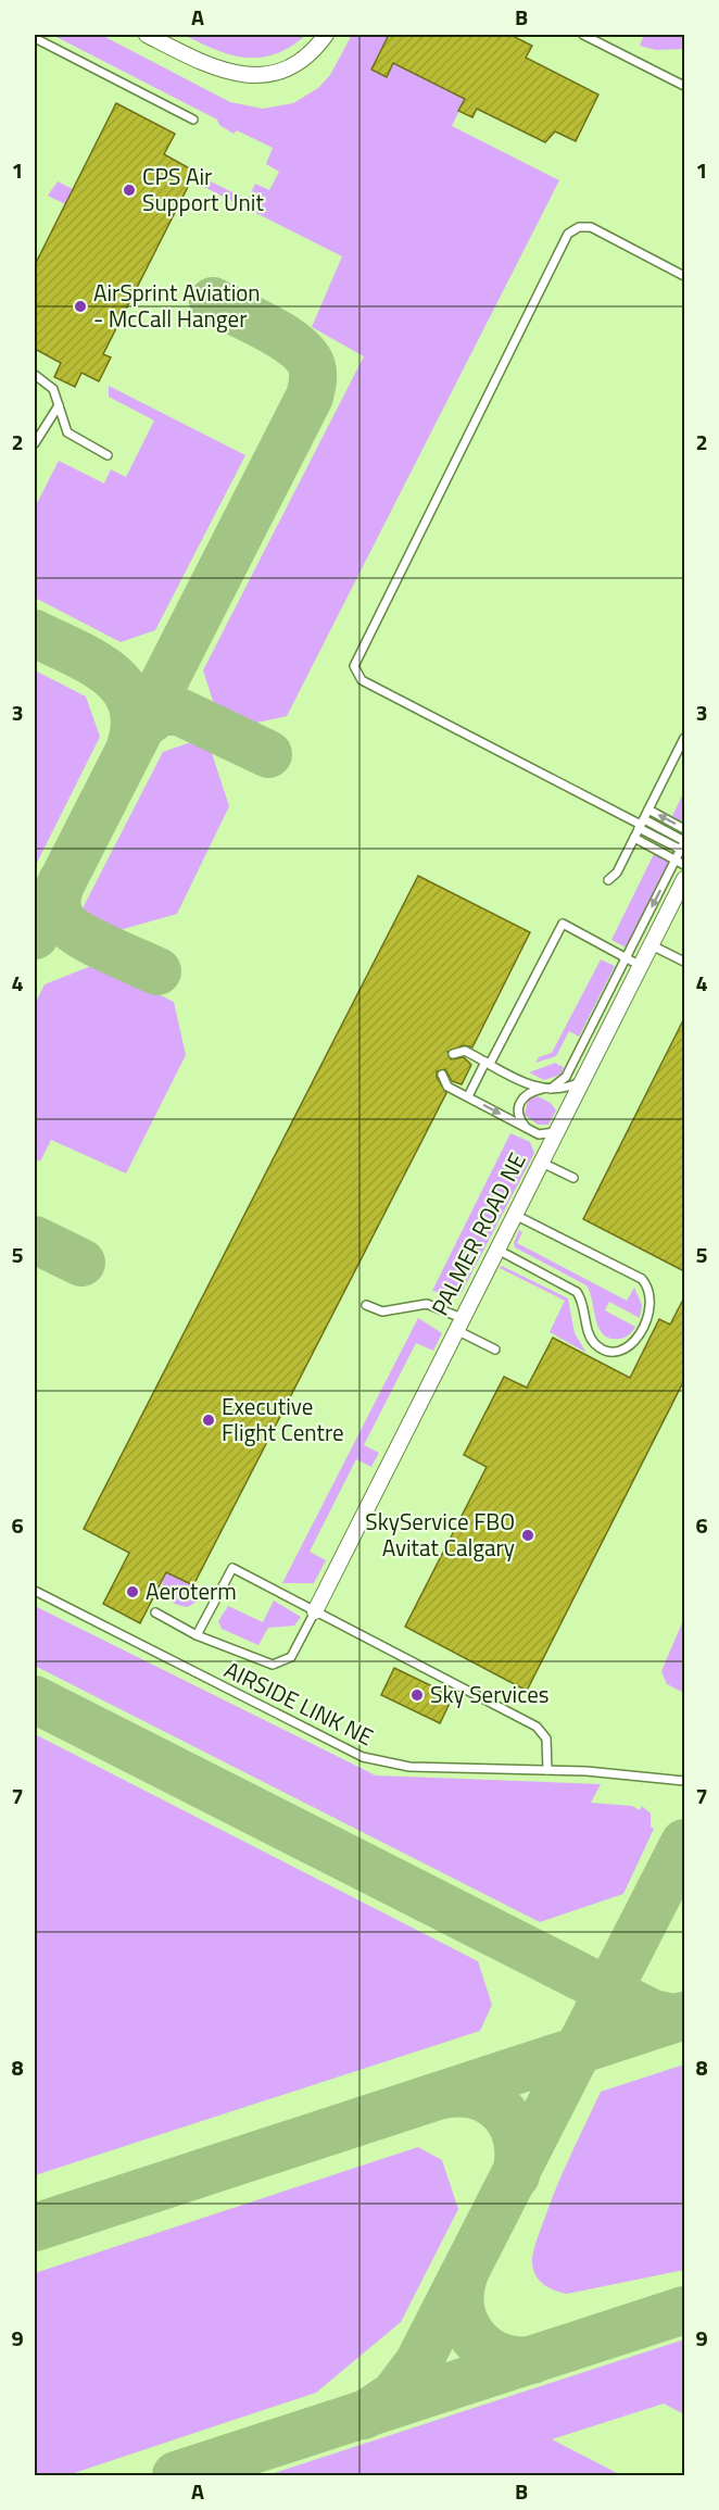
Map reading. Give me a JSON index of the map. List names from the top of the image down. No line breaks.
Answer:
{"streets":{"street":["PALMER ROAD NE"],"lane":["AIRSIDE LINK NE"]},"places":["CPS Air Support Unit","AirSprint Aviation - McCall Hanger","Executive Flight Centre","SkyService FBO Avitat Calgary","Aeroterm","Sky Services"],"grid":{"columns":["A","B"],"rows":["1","2","3","4","5","6","7","8","9"]}}
